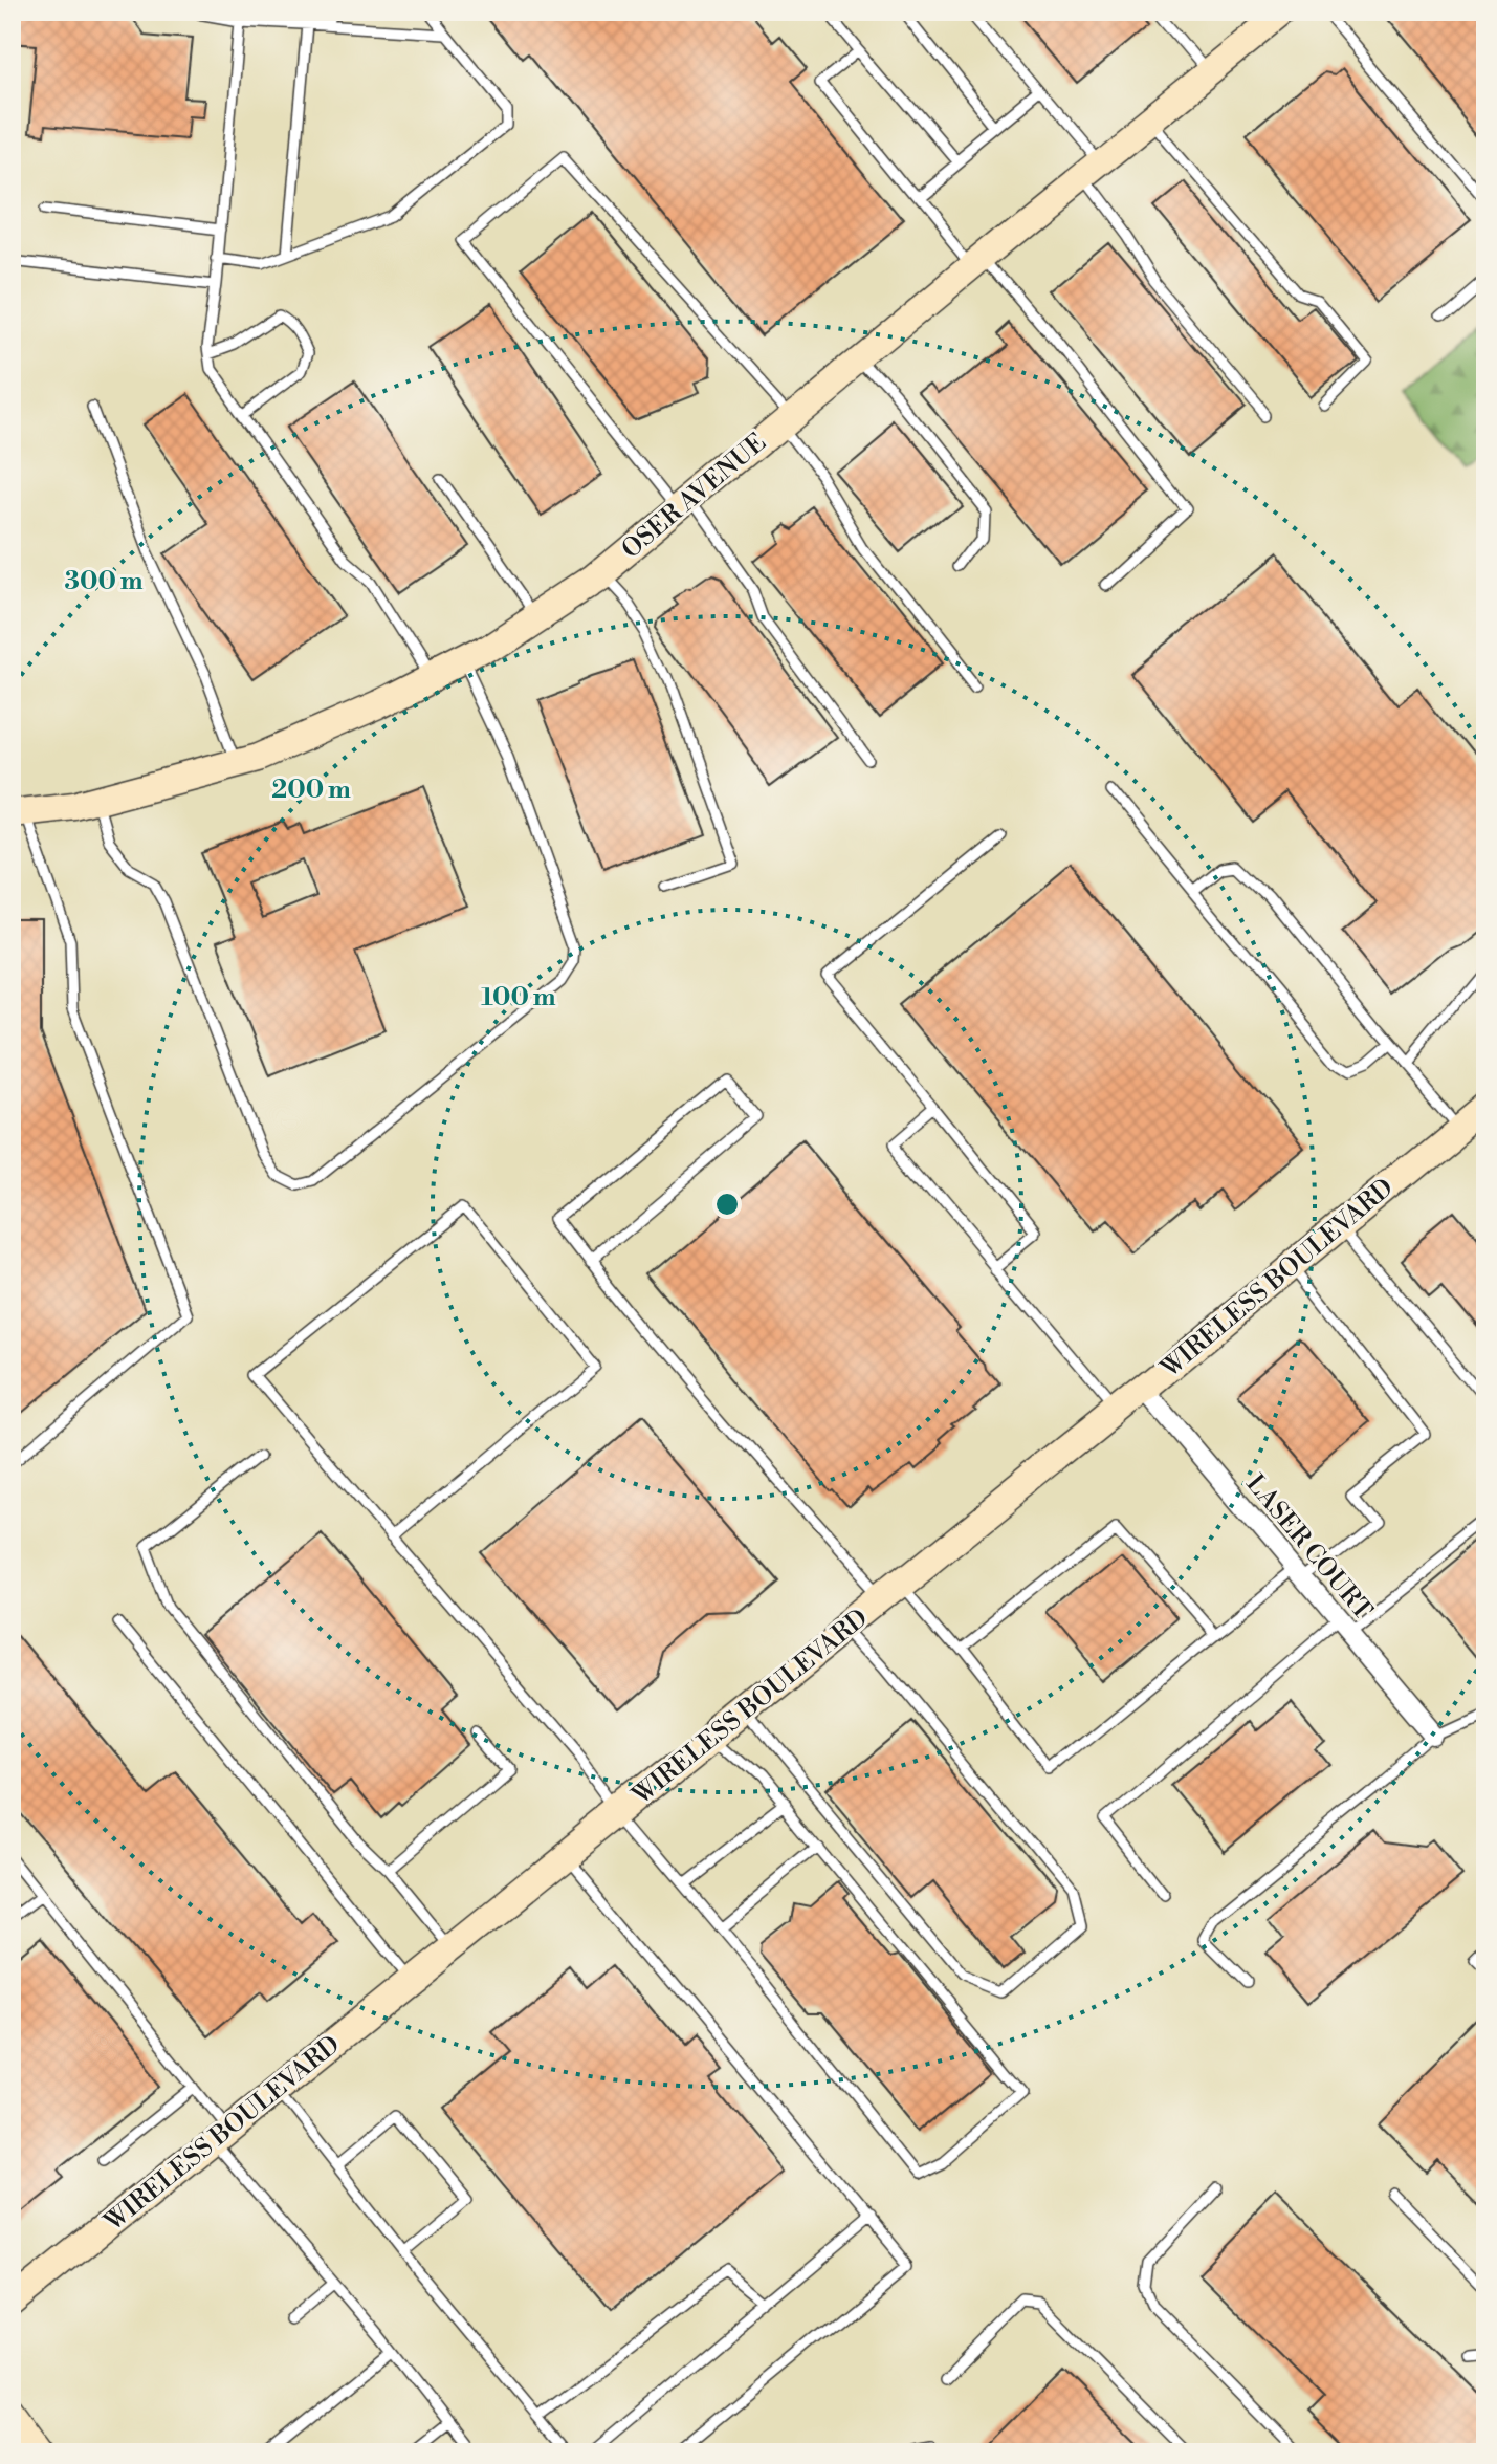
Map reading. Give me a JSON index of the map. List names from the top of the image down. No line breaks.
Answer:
{"streets":{"street":["OSER AVENUE","WIRELESS BOULEVARD","LASER COURT"]},"crossings":[["WIRELESS BOULEVARD","LASER COURT"]],"rings":["300 m","200 m","100 m"]}
